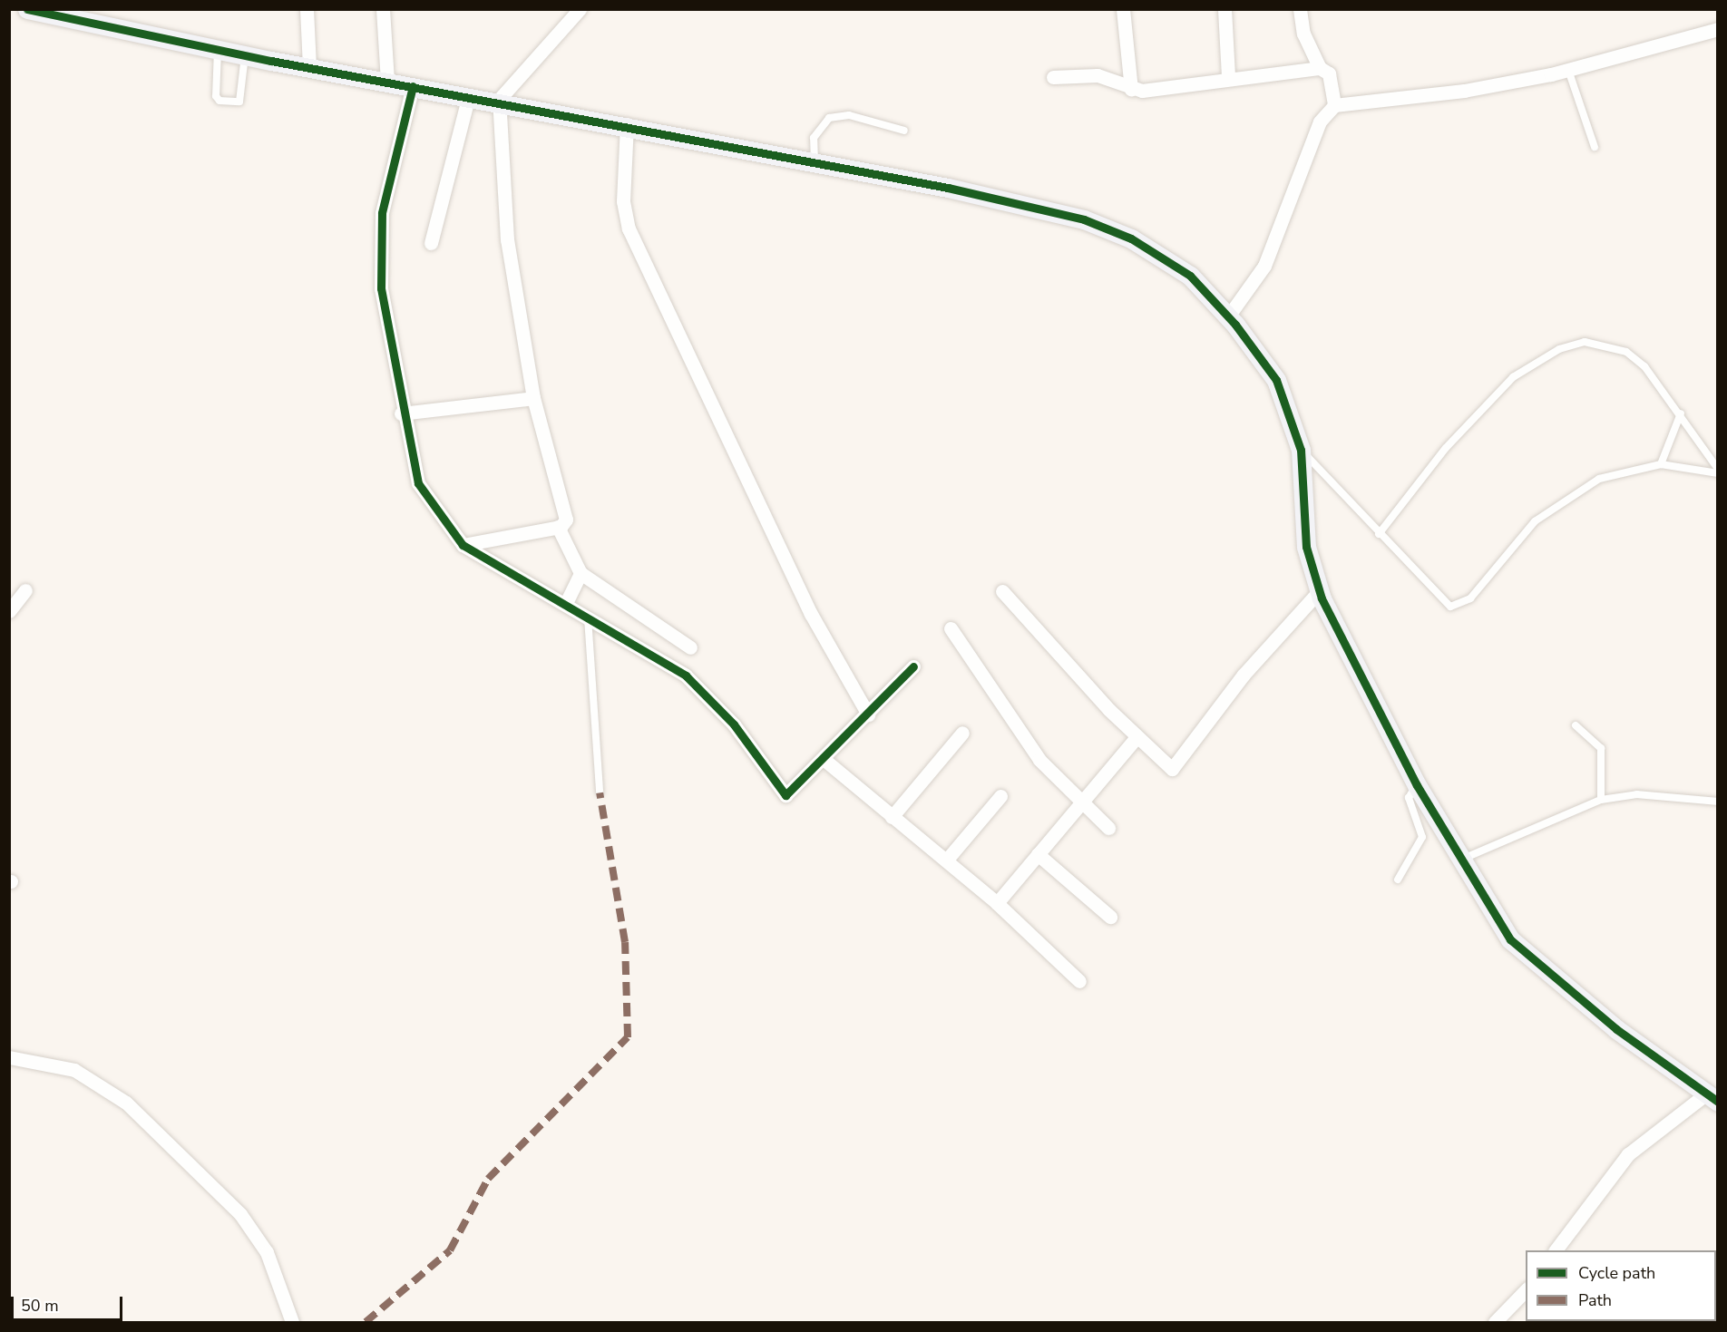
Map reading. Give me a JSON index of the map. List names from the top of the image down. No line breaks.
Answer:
{"legend":["Cycle path","Path"],"scale_bar":"50 m"}
